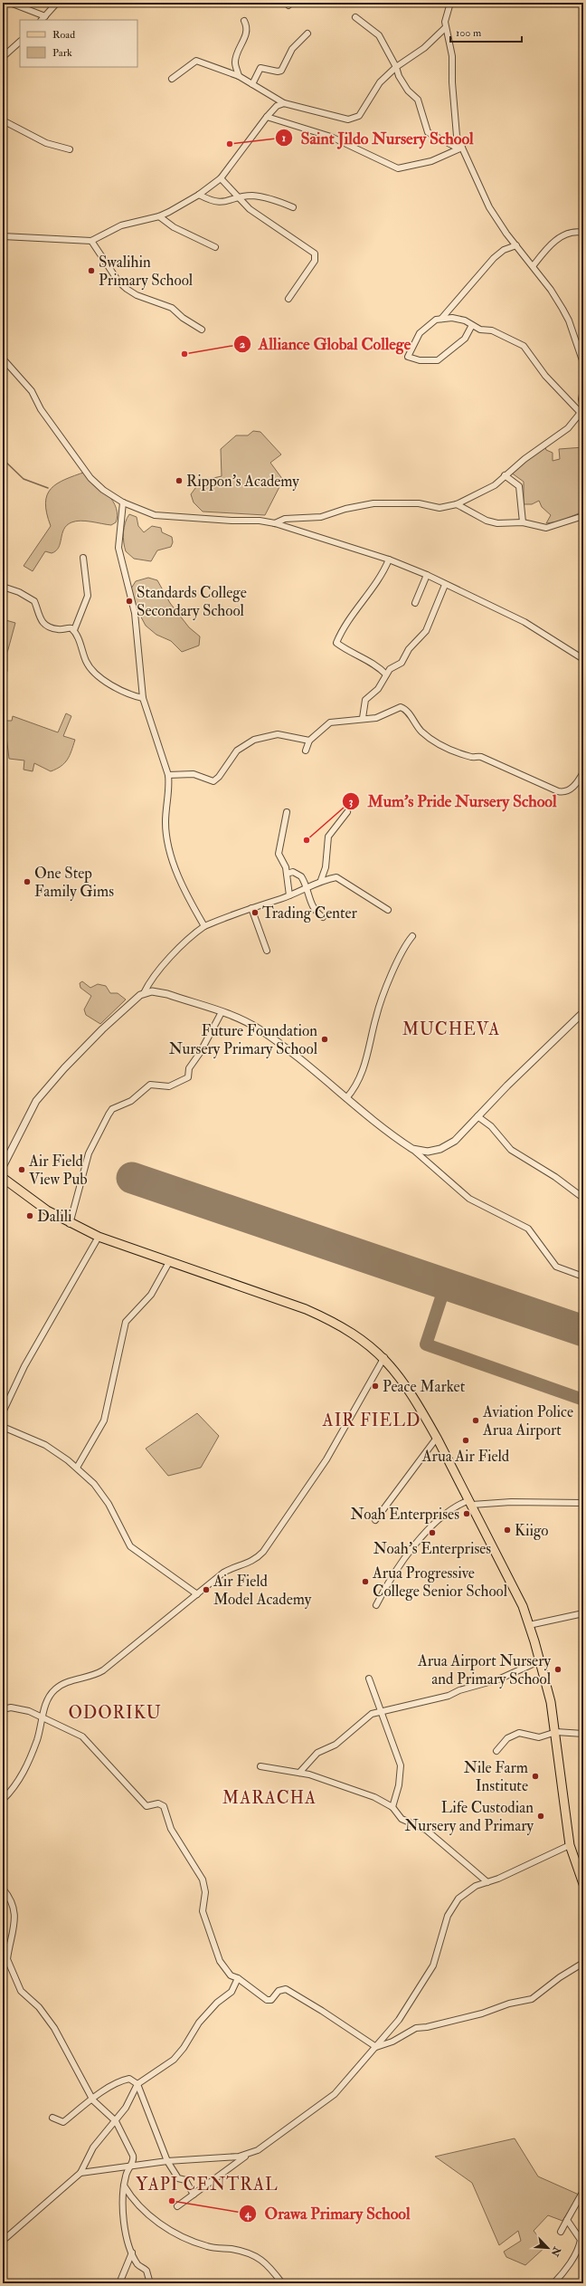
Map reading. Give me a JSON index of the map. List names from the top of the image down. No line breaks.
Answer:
{"districts":["MUCHEVA","AIR FIELD","ODORIKU","MARACHA","YAPI CENTRAL"],"places":["Saint Jildo Nursery School","Swalihin Primary School","Alliance Global College","Rippon's Academy","Standards College Secondary School","Mum's Pride Nursery School","One Step Family Gims","Trading Center","Future Foundation Nursery Primary School","Air Field View Pub","Dalili","Peace Market","Aviation Police Arua Airport","Arua Air Field","Noah Enterprises","Kiigo","Noah's Enterprises","Arua Progressive College Senior School","Air Field Model Academy","Arua Airport Nursery and Primary School","Nile Farm Institute","Life Custodian Nursery and Primary","Orawa Primary School"],"legend":["Road","Park"],"scale_bar":"100 m","north":"bottom right"}
